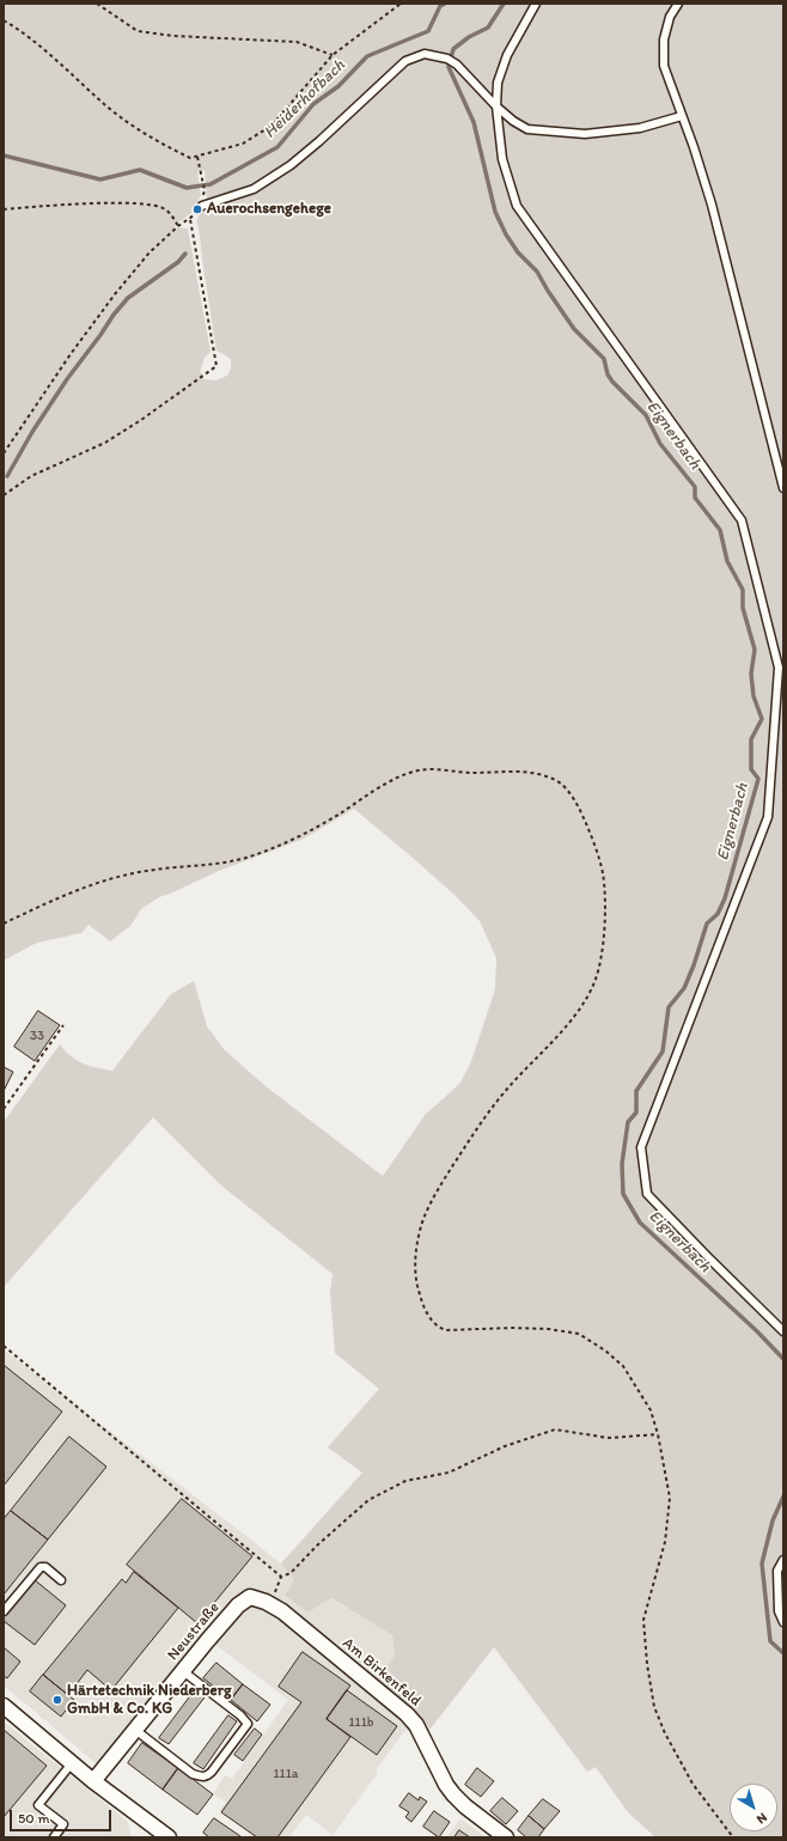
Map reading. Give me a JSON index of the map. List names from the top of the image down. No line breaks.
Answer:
{"streets":{"street":["Neustraße","Am Birkenfeld"]},"crossings":[["Neustraße","Am Birkenfeld"]],"water":["Heiderhofbach","Eignerbach"],"places":["Auerochsengehege","Härtetechnik Niederberg GmbH & Co. KG"],"house_numbers":["33","111b","111a"],"scale_bar":"50 m","north":"bottom right"}
